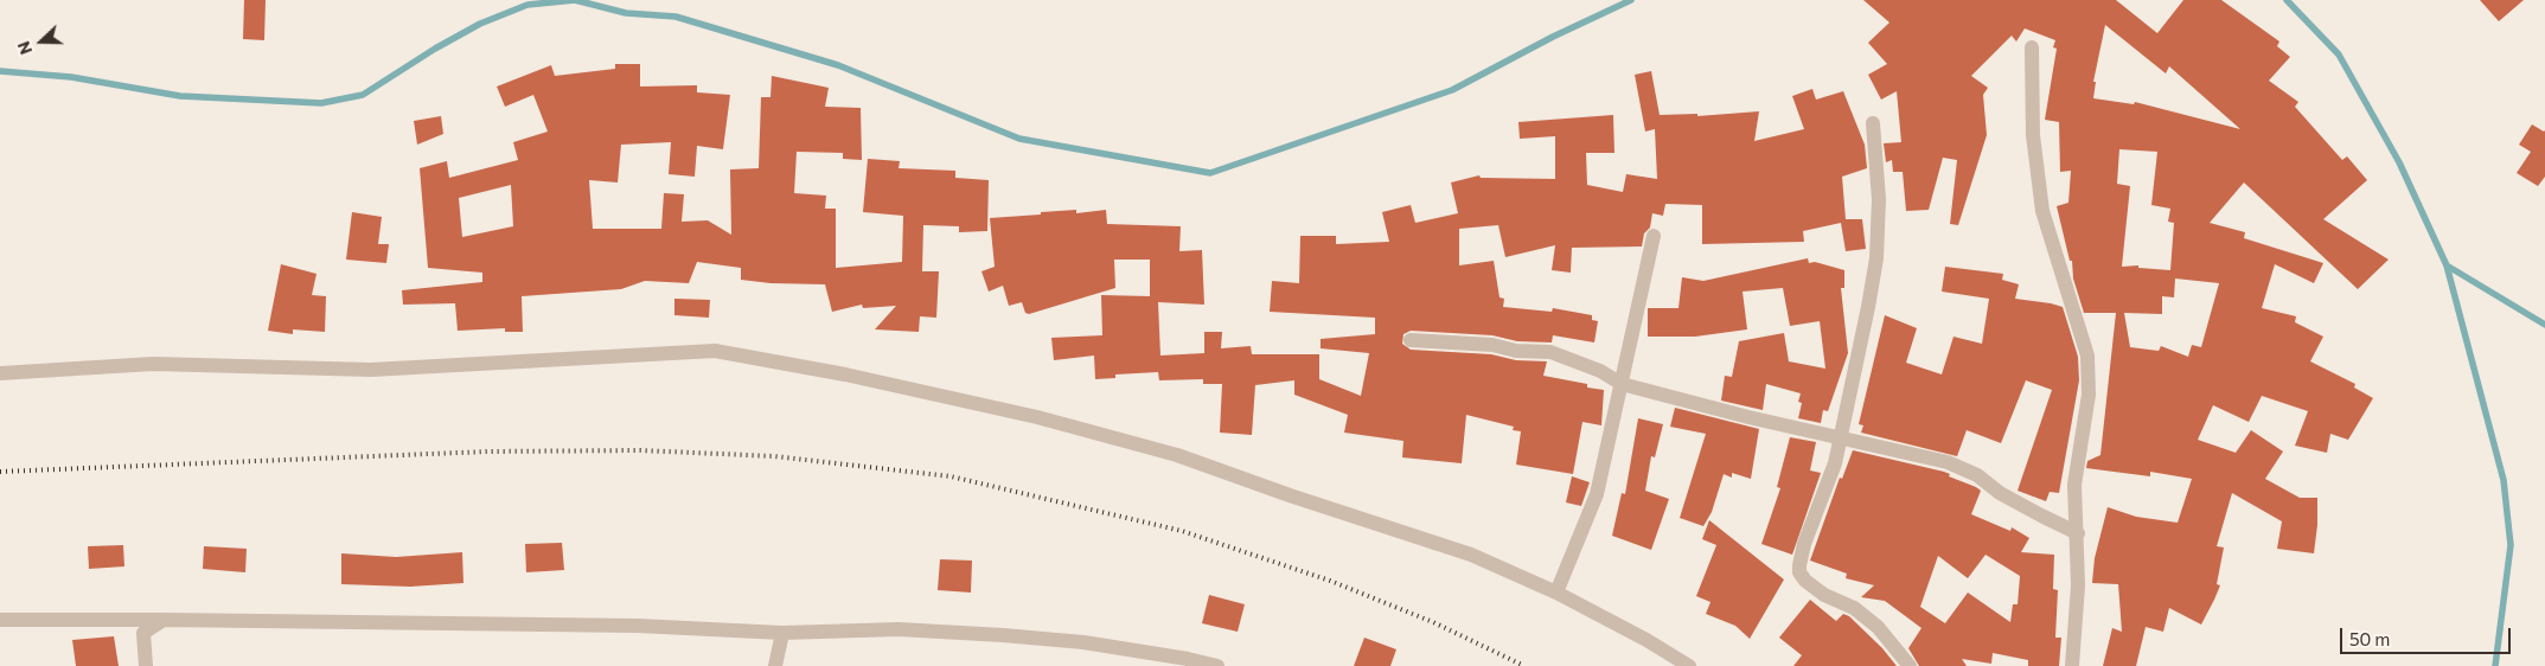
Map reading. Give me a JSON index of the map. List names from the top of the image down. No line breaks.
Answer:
{"scale_bar":"50 m","north":"left"}
